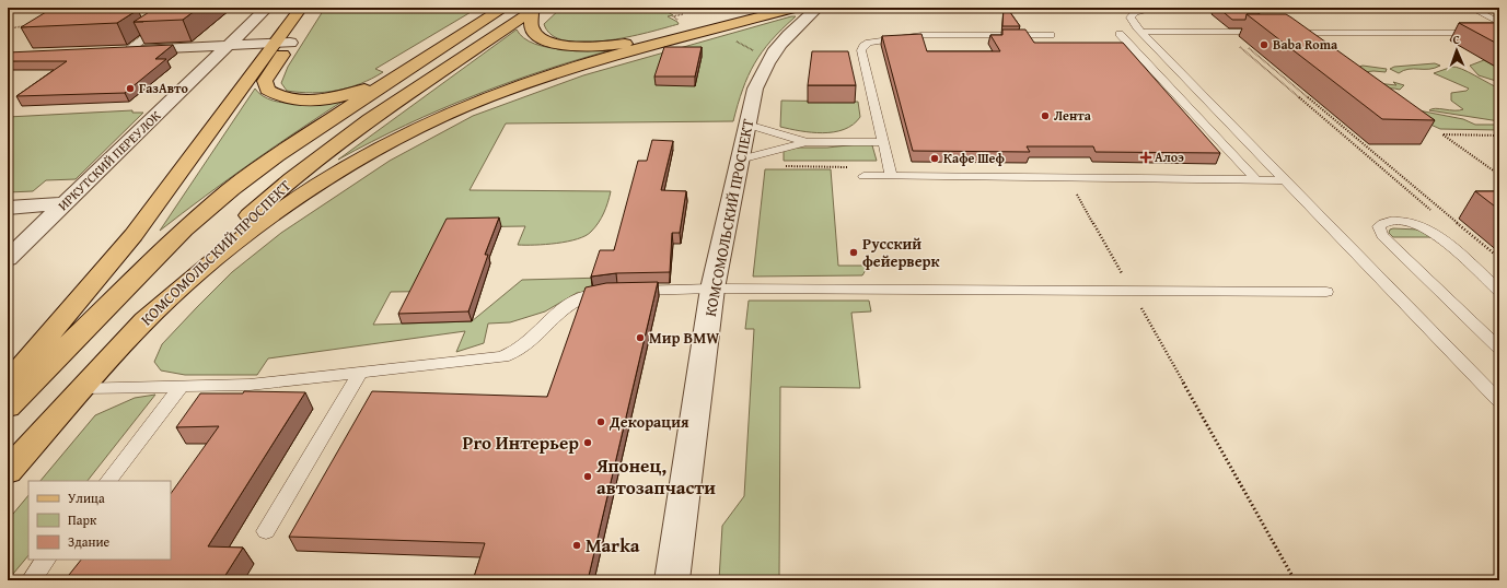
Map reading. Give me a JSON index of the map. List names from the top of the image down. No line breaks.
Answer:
{"streets":{"main road":["КОМСОМОЛЬСКИЙ ПРОСПЕКТ"],"street":["ИРКУТСКИЙ ПЕРЕУЛОК"]},"places":{"other":["Baba Roma","ГазАвто","Лента","Кафе Шеф","Русский фейерверк","Мир BMW","Декорация","Pro Интерьер","Японец, автозапчасти","Marka"],"health":["Алоэ"]},"legend":["Улица","Парк","Здание"],"north":"top"}
